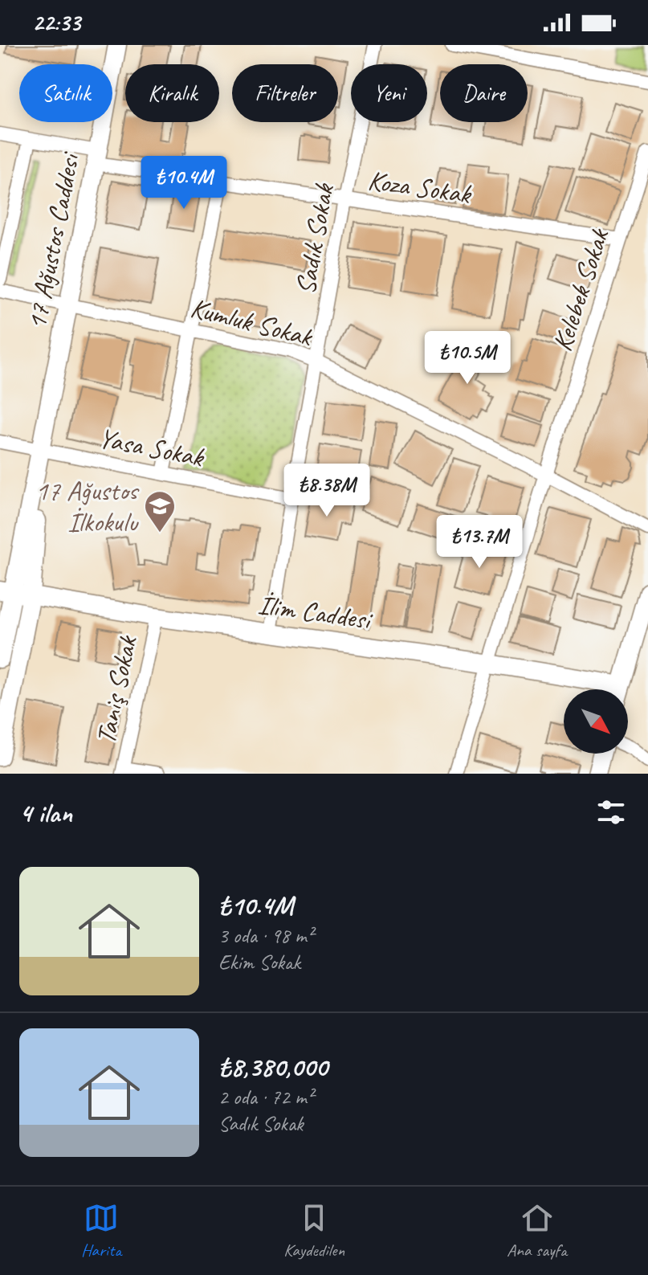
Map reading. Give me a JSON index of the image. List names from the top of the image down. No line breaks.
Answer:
{"streets":{"street":["Koza Sokak","Sadık Sokak","17 Ağustos Caddesi","Kelebek Sokak","Kumluk Sokak","Yasa Sokak","İlim Caddesi","Taniş Sokak"]},"crossings":[["Koza Sokak","Sadık Sokak"],["Koza Sokak","17 Ağustos Caddesi"],["Koza Sokak","Kelebek Sokak"],["Sadık Sokak","Kumluk Sokak"],["Sadık Sokak","Yasa Sokak"],["Sadık Sokak","İlim Caddesi"],["17 Ağustos Caddesi","Kumluk Sokak"],["17 Ağustos Caddesi","Yasa Sokak"],["17 Ağustos Caddesi","İlim Caddesi"],["Kelebek Sokak","Kumluk Sokak"],["Kelebek Sokak","İlim Caddesi"],["İlim Caddesi","Taniş Sokak"]],"places":{"school or university":["17 Ağustos İlkokulu"]},"north":"bottom right","page":{"status":"22:33","chip":["Satılık","Kiralık","Filtreler","Yeni","Daire"],"price":["₺10.4M","₺10.5M","₺8.38M","₺13.7M"],"heading":"4 ilan","list":[{"name":"₺10.4M","note":"3 oda · 98 m² · Ekim Sokak"},{"name":"₺8,380,000","note":"2 oda · 72 m² · Sadık Sokak"}],"tabs":["Harita","Kaydedilen","Ana sayfa"]}}
